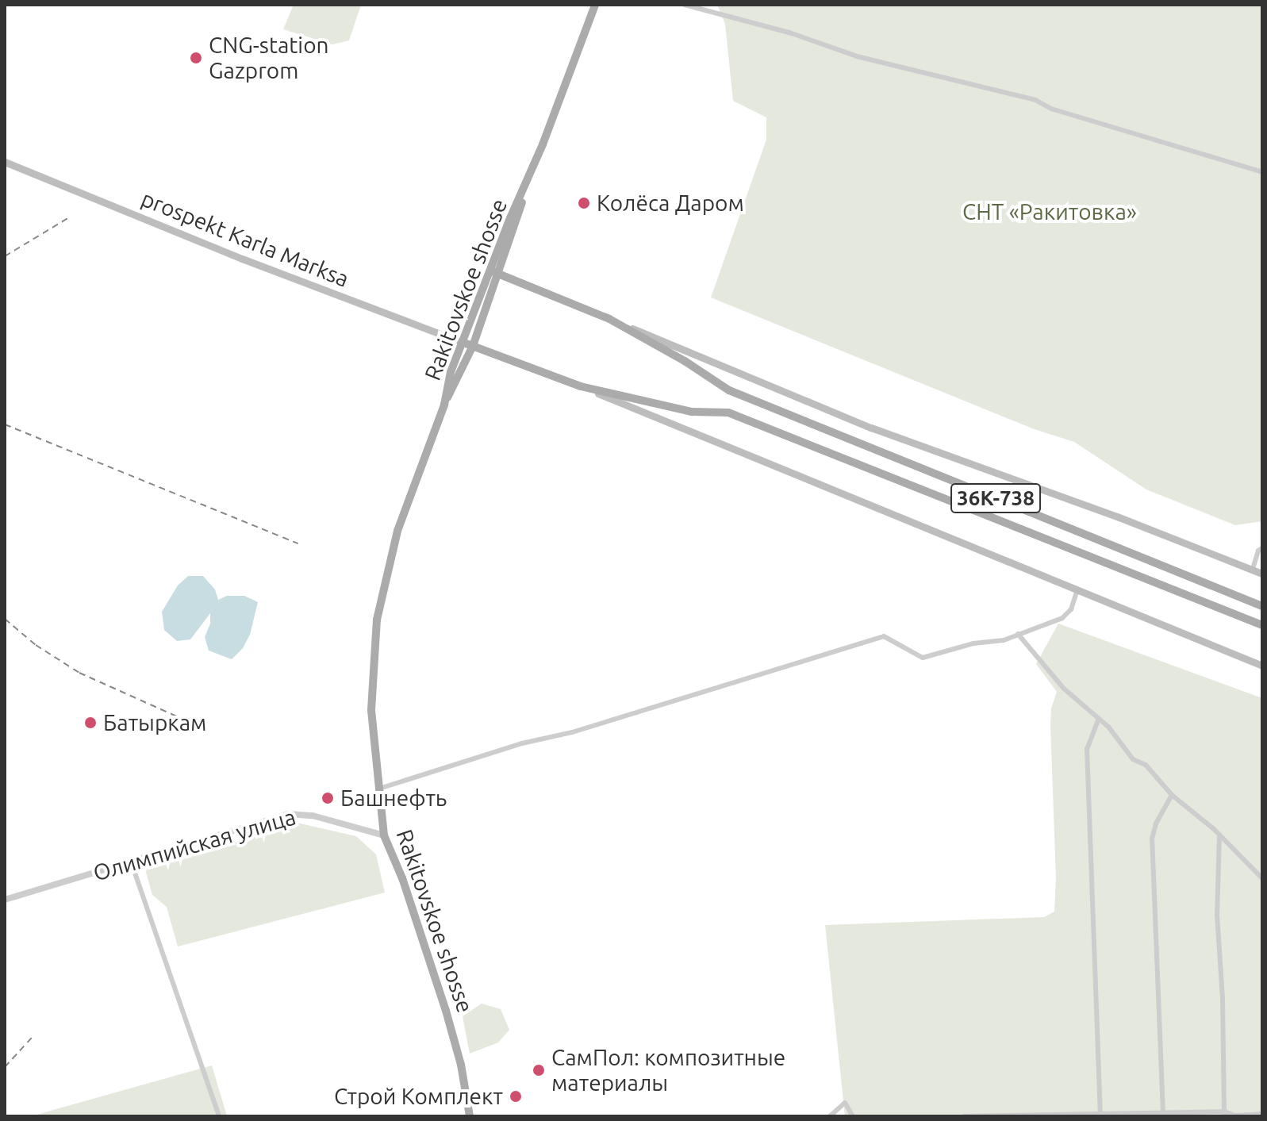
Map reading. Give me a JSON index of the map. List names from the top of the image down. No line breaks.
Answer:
{"streets":{"main road":["prospekt Karla Marksa","Rakitovskoe shosse","36К-738"],"street":["Олимпийская улица"]},"crossings":[["prospekt Karla Marksa","Rakitovskoe shosse"],["prospekt Karla Marksa","36К-738"],["Rakitovskoe shosse","36К-738"],["Rakitovskoe shosse","Олимпийская улица"]],"parks":["СНТ «Ракитовка»"],"places":["CNG-station Gazprom","Колёса Даром","Батыркам","Башнефть","СамПол: композитные материалы","Строй Комплект"]}
